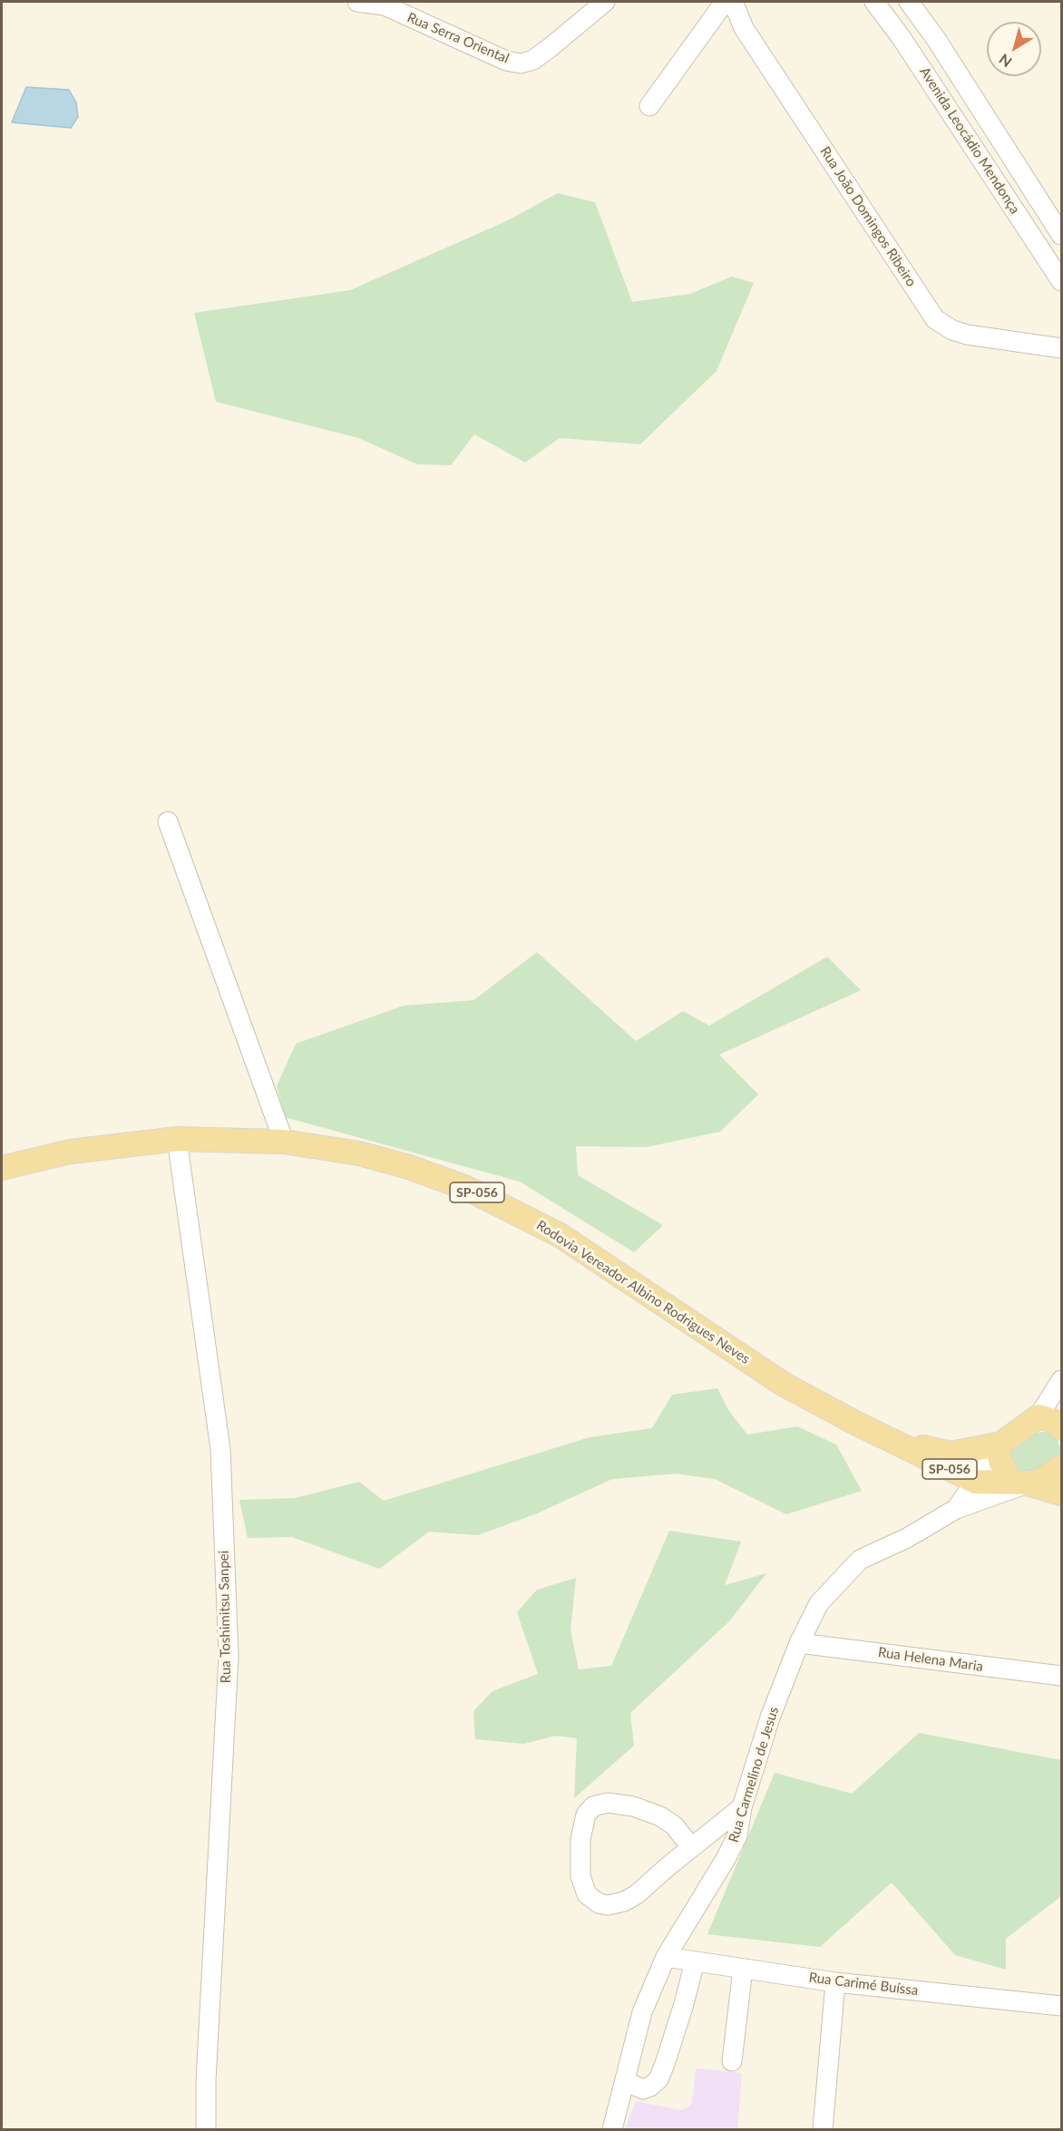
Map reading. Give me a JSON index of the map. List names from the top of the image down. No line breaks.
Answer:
{"streets":{"main road":["SP-056","Rodovia Vereador Albino Rodrigues Neves"],"street":["Rua Serra Oriental","Avenida Leocádio Mendonça","Rua João Domingos Ribeiro","Rua Toshimitsu Sanpei","Rua Helena Maria","Rua Carmelino de Jesus","Rua Carimé Buíssa"]},"crossings":[["Rodovia Vereador Albino Rodrigues Neves","Rua Toshimitsu Sanpei"],["Rodovia Vereador Albino Rodrigues Neves","Rua Carmelino de Jesus"],["Rua Helena Maria","Rua Carmelino de Jesus"],["Rua Carmelino de Jesus","Rua Carimé Buíssa"]],"north":"bottom left"}
